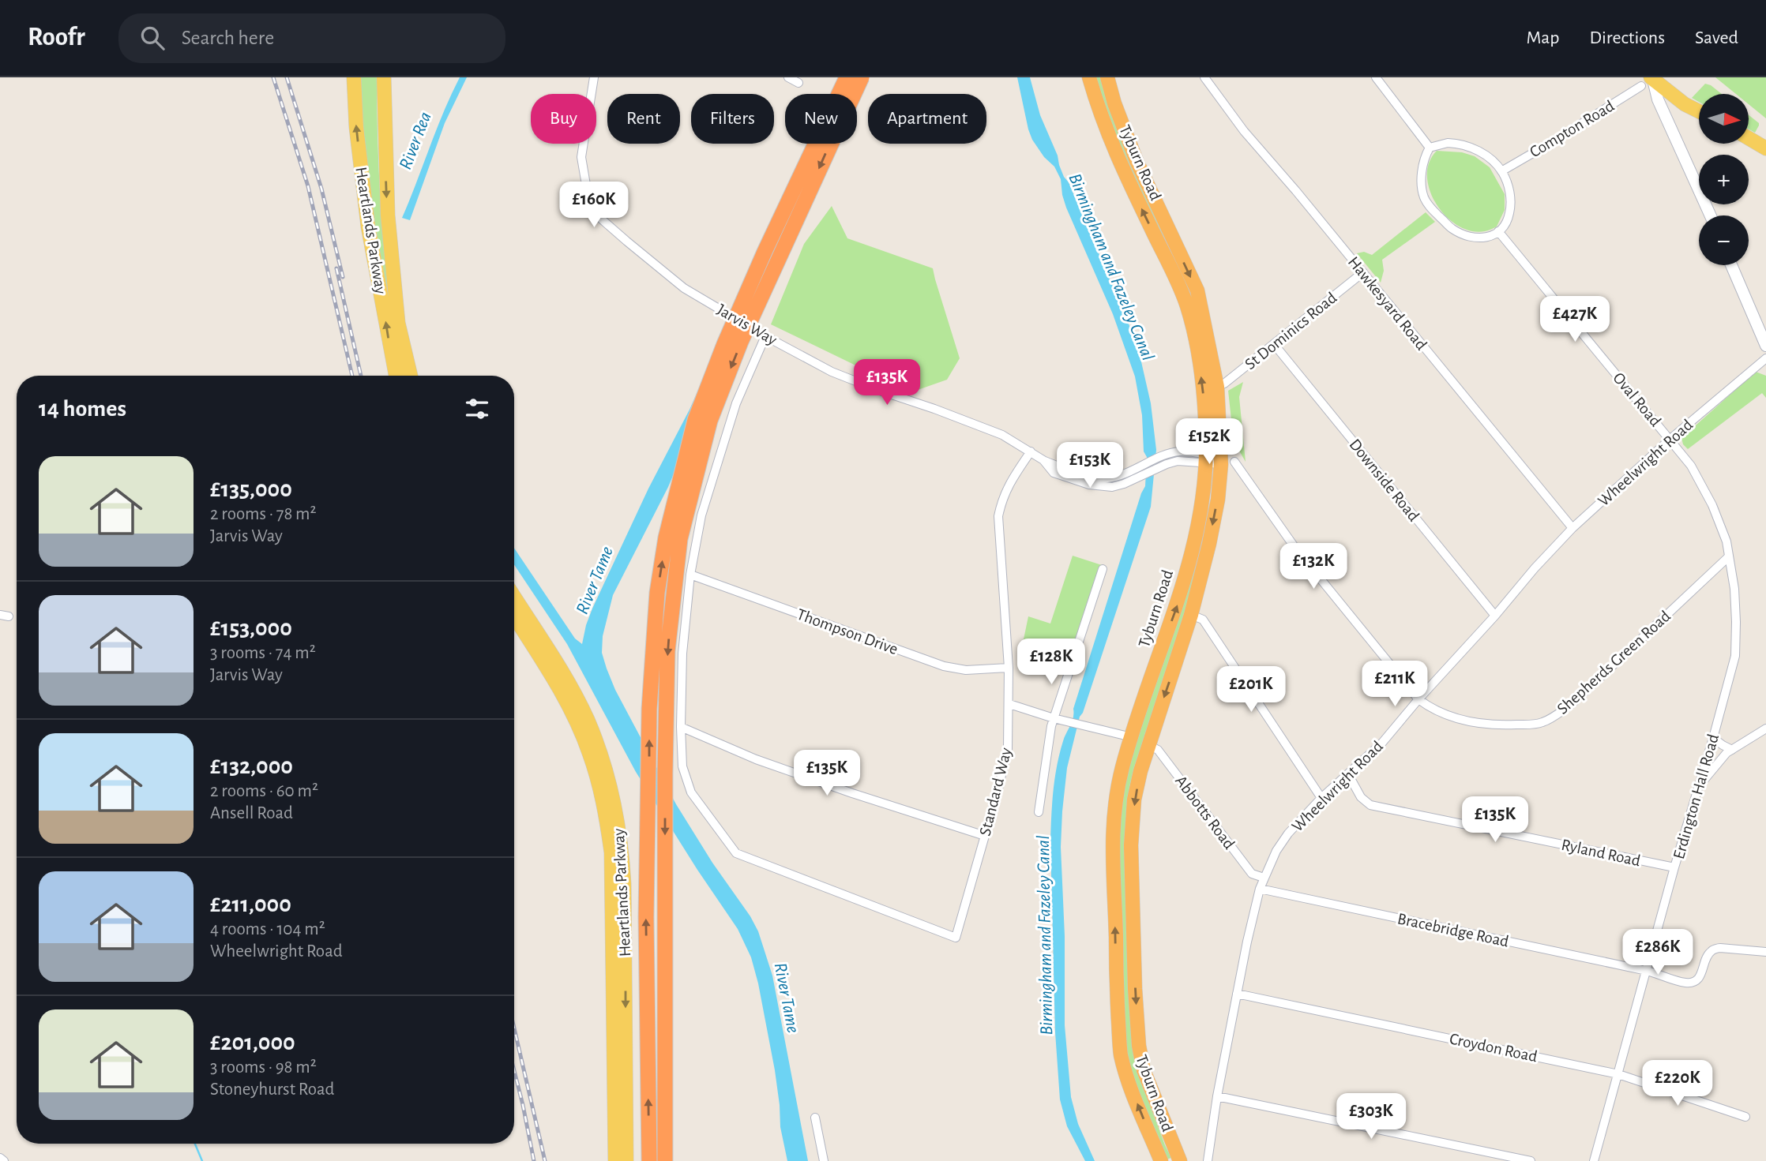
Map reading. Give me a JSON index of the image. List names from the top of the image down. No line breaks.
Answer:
{"streets":{"highway":["Tyburn Road"],"main road":["Heartlands Parkway"],"street":["Compton Road","Hawkesyard Road","Jarvis Way","St Dominics Road","Oval Road","Wheelwright Road","Downside Road","Thompson Drive","Shepherds Green Road","Standard Way","Erdington Hall Road","Abbotts Road","Ryland Road","Bracebridge Road","Croydon Road"]},"crossings":[["Compton Road","Oval Road"],["Tyburn Road","Jarvis Way"],["Tyburn Road","St Dominics Road"],["Tyburn Road","Shepherds Green Road"],["Tyburn Road","Abbotts Road"],["Hawkesyard Road","St Dominics Road"],["Hawkesyard Road","Wheelwright Road"],["Jarvis Way","Shepherds Green Road"],["Jarvis Way","Standard Way"],["St Dominics Road","Downside Road"],["Oval Road","Wheelwright Road"],["Oval Road","Erdington Hall Road"],["Wheelwright Road","Downside Road"],["Wheelwright Road","Shepherds Green Road"],["Wheelwright Road","Erdington Hall Road"],["Wheelwright Road","Abbotts Road"],["Wheelwright Road","Ryland Road"],["Wheelwright Road","Bracebridge Road"],["Wheelwright Road","Croydon Road"],["Thompson Drive","Standard Way"],["Shepherds Green Road","Erdington Hall Road"],["Erdington Hall Road","Ryland Road"],["Erdington Hall Road","Bracebridge Road"],["Erdington Hall Road","Croydon Road"]],"water":["River Rea","Birmingham and Fazeley Canal","River Tame"],"north":"right","page":{"header":"Roofr","search":"Search here","nav":["Map","Directions","Saved"],"map_buttons":["+","−"],"chip":["Buy","Rent","Filters","New","Apartment"],"price":["£160K","£427K","£135K","£152K","£153K","£132K","£128K","£211K","£201K","£135K","£135K","£286K","£220K","£303K"],"heading":"14 homes","list":[{"name":"£135,000","note":"2 rooms · 78 m² · Jarvis Way"},{"name":"£153,000","note":"3 rooms · 74 m² · Jarvis Way"},{"name":"£132,000","note":"2 rooms · 60 m² · Ansell Road"},{"name":"£211,000","note":"4 rooms · 104 m² · Wheelwright Road"},{"name":"£201,000","note":"3 rooms · 98 m² · Stoneyhurst Road"}]}}
